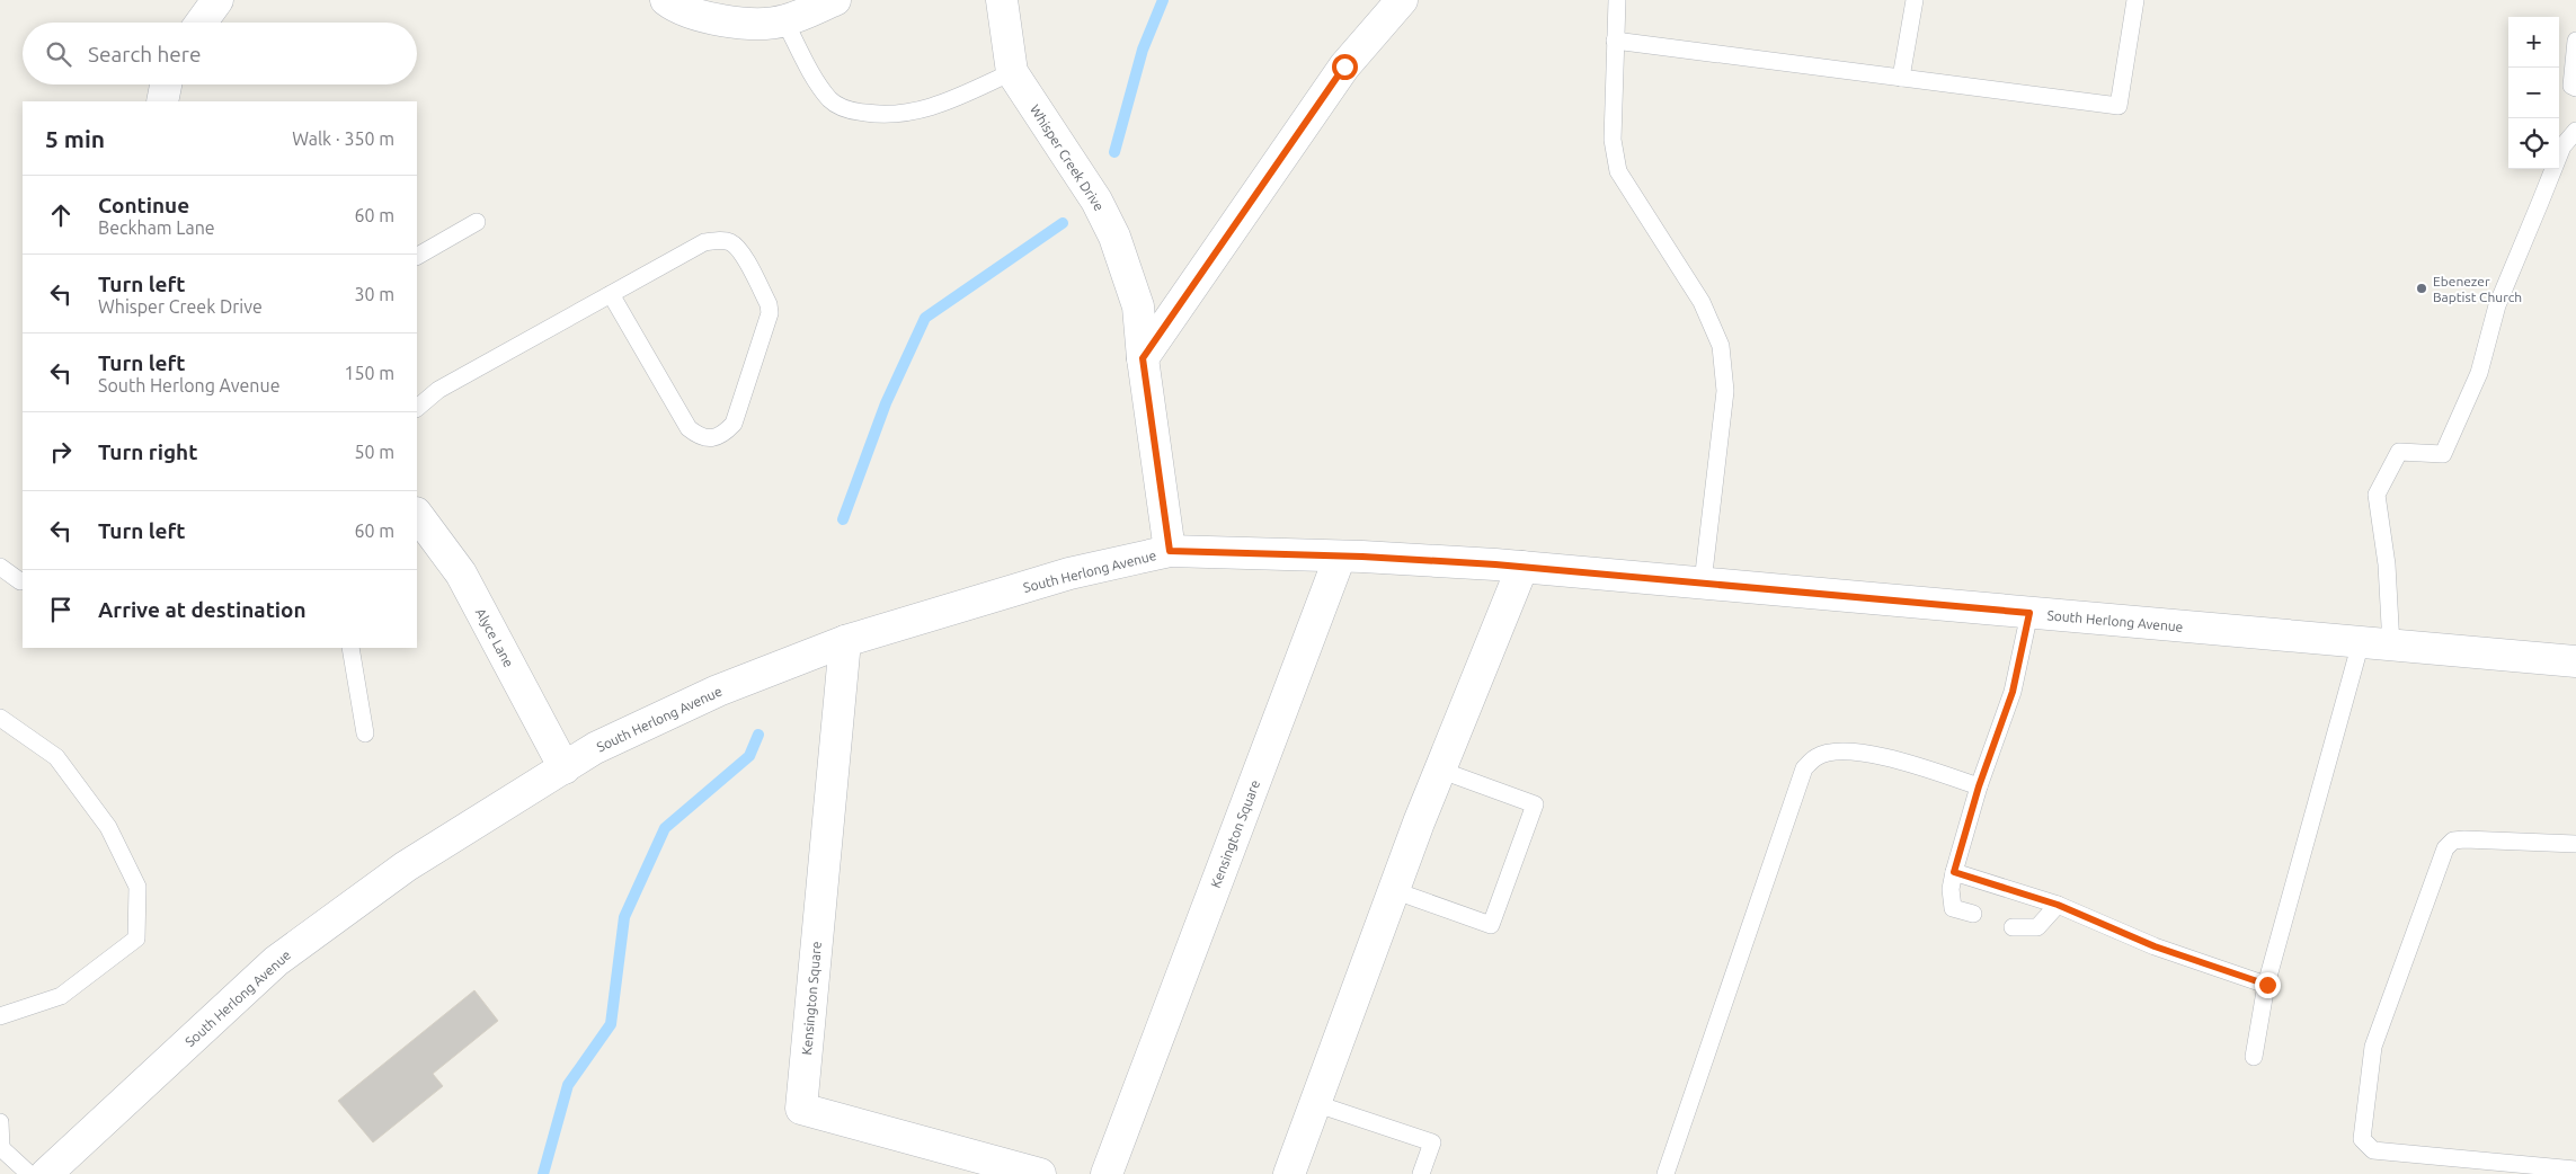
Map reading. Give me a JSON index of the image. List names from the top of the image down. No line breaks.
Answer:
{"streets":{"street":["Whisper Creek Drive","South Herlong Avenue","Alyce Lane","Kensington Square"]},"crossings":[["Whisper Creek Drive","South Herlong Avenue"],["South Herlong Avenue","Alyce Lane"],["South Herlong Avenue","Kensington Square"]],"places":["Ebenezer Baptist Church"],"page":{"map_buttons":["+","−"],"search":"Search here","heading":["5 min","Walk · 350 m"],"list":[["Continue","Beckham Lane","60 m"],["Turn left","Whisper Creek Drive","30 m"],["Turn left","South Herlong Avenue","150 m"],["Turn right","50 m"],["Turn left","60 m"],"Arrive at destination"]}}
